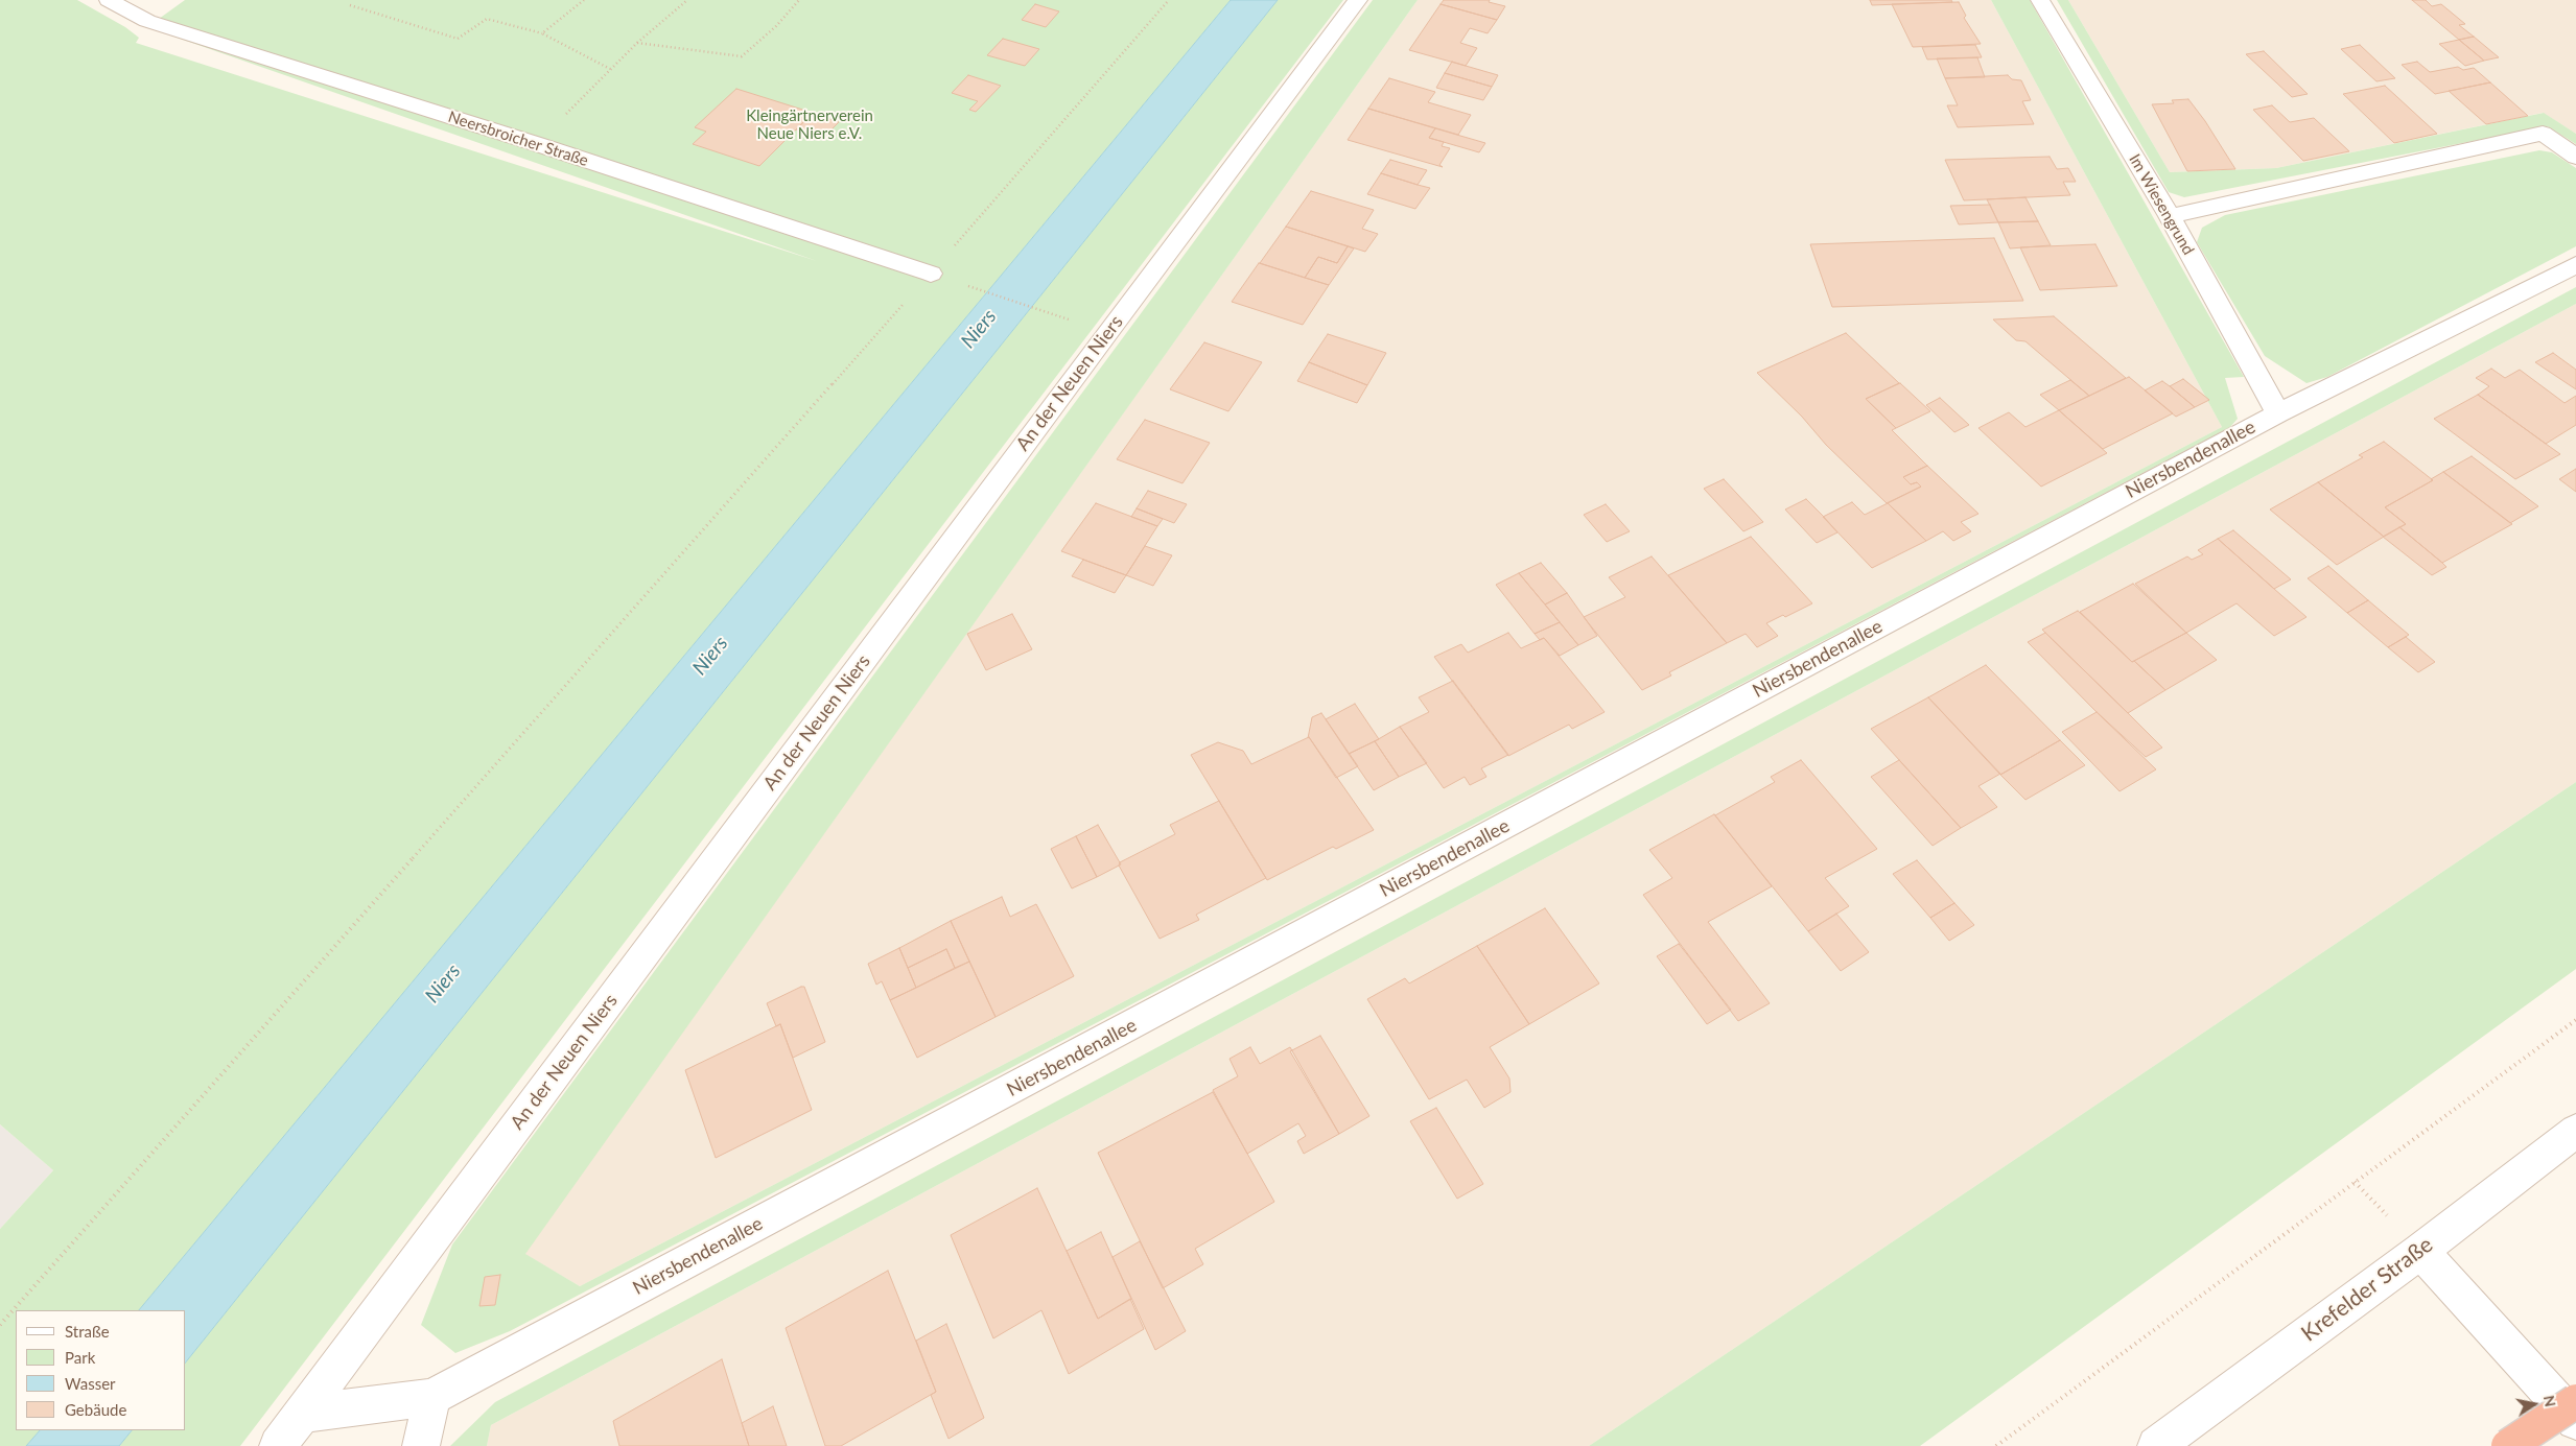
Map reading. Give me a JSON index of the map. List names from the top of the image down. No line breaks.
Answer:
{"streets":{"street":["Neersbroicher Straße","Im Wiesengrund","An der Neuen Niers","Niersbendenallee","Krefelder Straße"]},"crossings":[["Im Wiesengrund","Niersbendenallee"],["An der Neuen Niers","Niersbendenallee"]],"water":["Niers"],"parks":["Kleingärtnerverein Neue Niers e.V."],"legend":["Straße","Park","Wasser","Gebäude"],"north":"right"}
